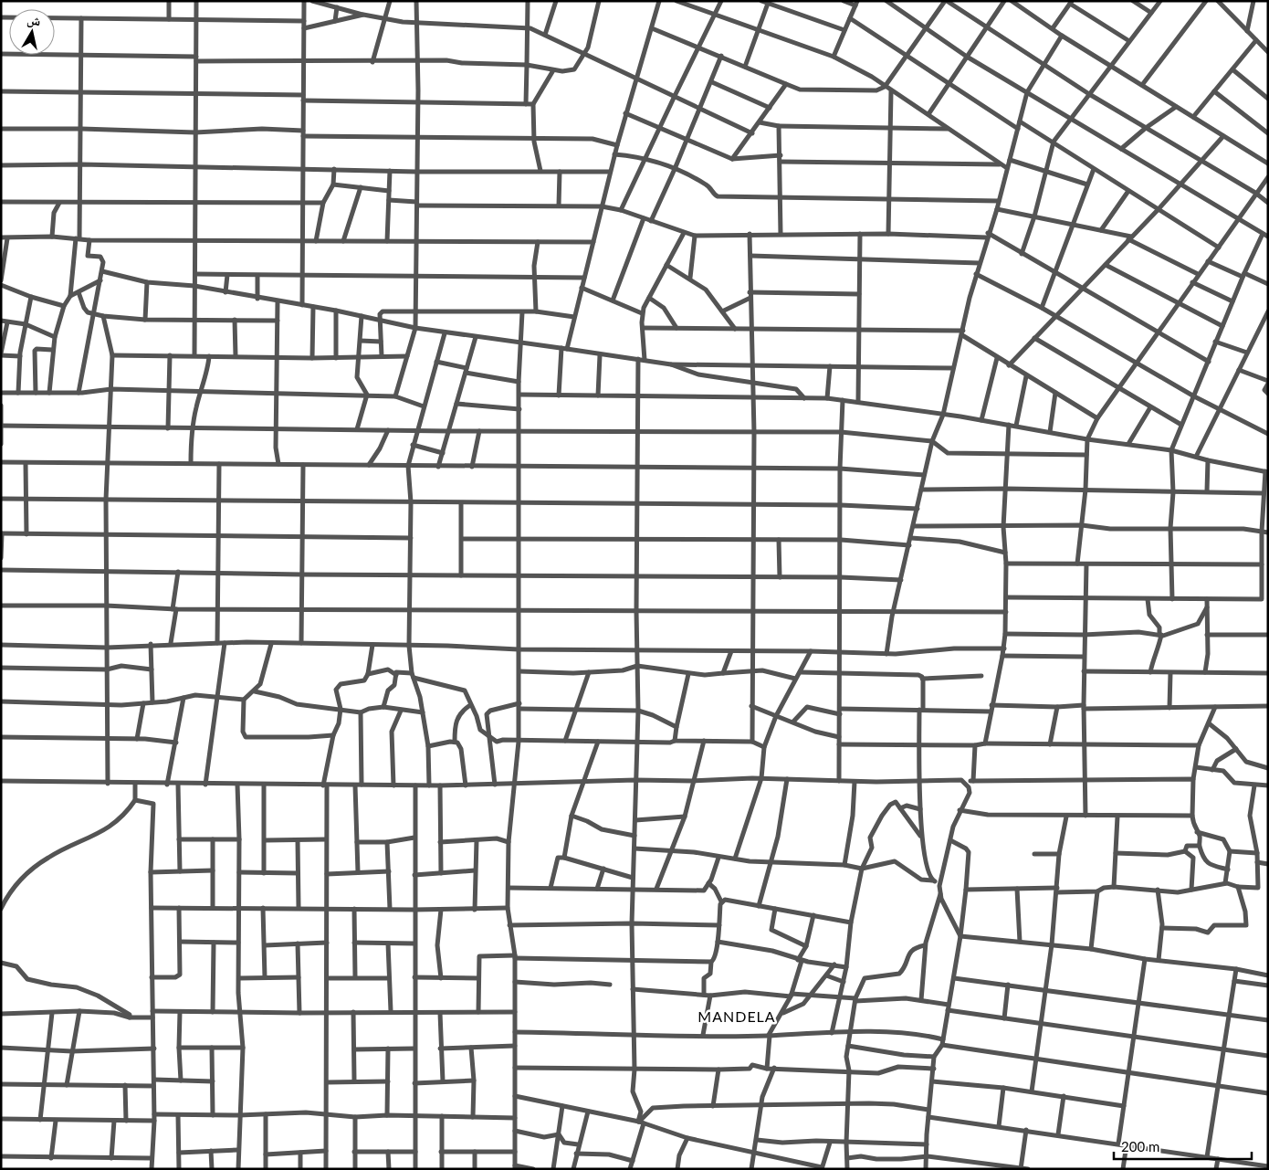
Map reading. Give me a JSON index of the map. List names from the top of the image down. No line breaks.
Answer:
{"districts":["MANDELA"],"scale_bar":"200 m","north":"top"}
